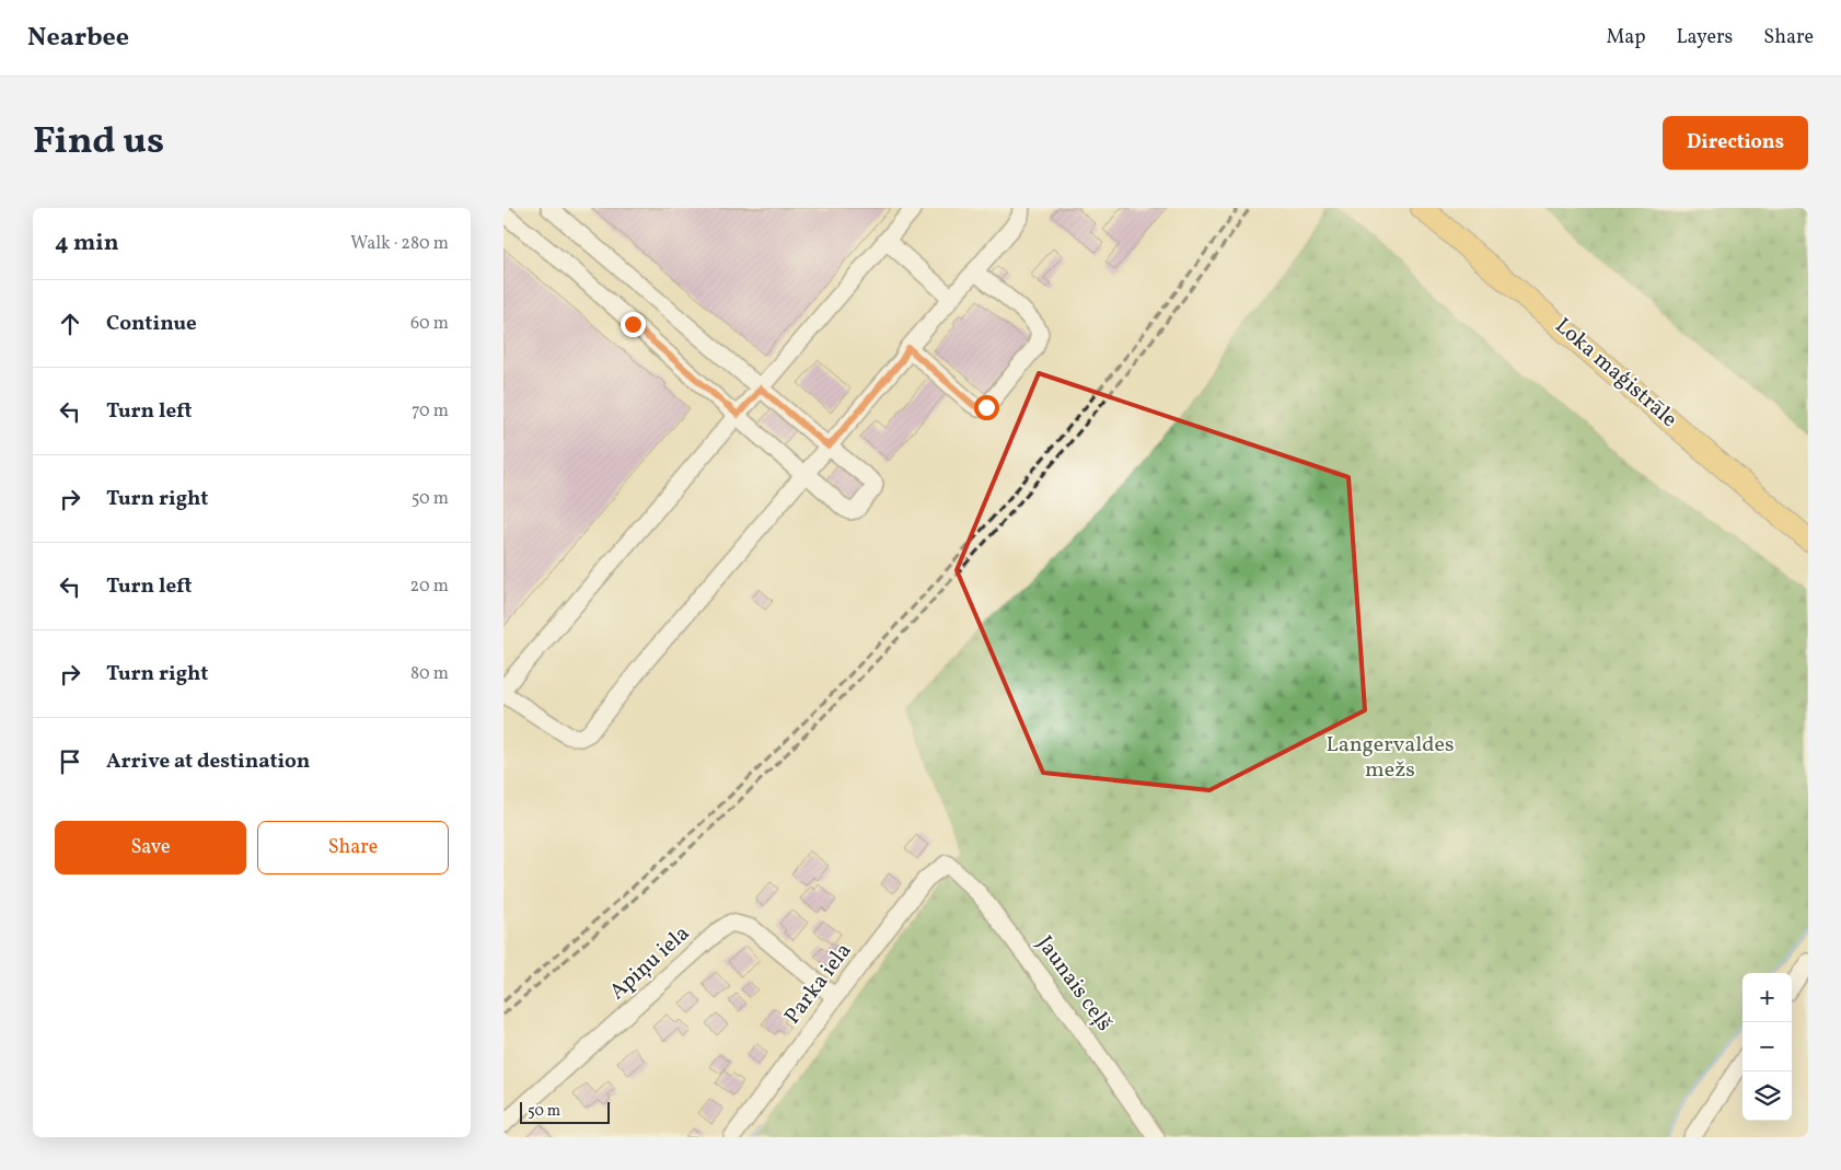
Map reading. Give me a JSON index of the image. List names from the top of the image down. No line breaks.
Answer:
{"streets":{"main road":["Loka maģistrāle"],"street":["Apiņu iela","Parka iela","Jaunais ceļš"]},"crossings":[["Apiņu iela","Parka iela"],["Parka iela","Jaunais ceļš"]],"parks":["Langervaldes mežs"],"scale_bar":"50 m","page":{"header":"Nearbee","nav":["Map","Layers","Share"],"title":"Find us","buttons":["Directions",["Save","Share"]],"heading":["4 min","Walk · 280 m"],"list":[["Continue","60 m"],["Turn left","70 m"],["Turn right","50 m"],["Turn left","20 m"],["Turn right","80 m"],"Arrive at destination"],"map_buttons":["+","−"],"scale":"50 m"}}
